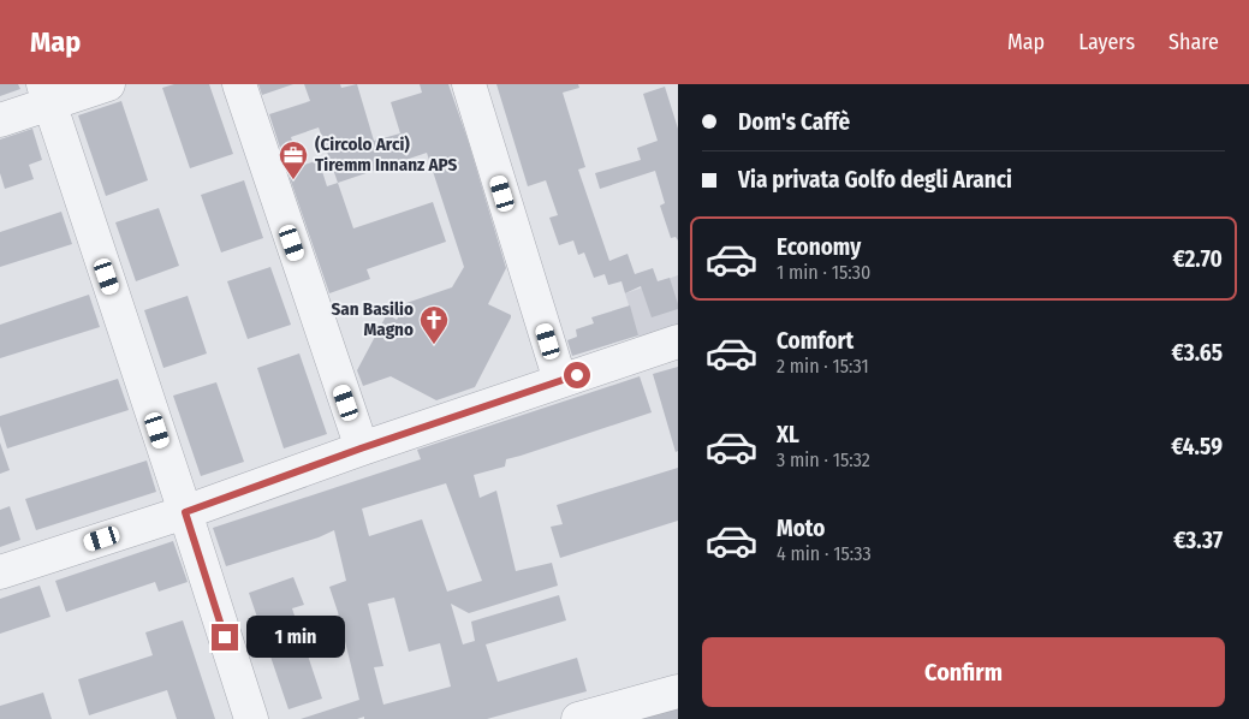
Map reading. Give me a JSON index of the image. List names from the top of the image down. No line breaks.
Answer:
{"places":{"office":["(Circolo Arci) Tiremm Innanz APS"],"church":["San Basilio Magno"]},"page":{"header":"Map","nav":["Map","Layers","Share"],"banner":["Dom's Caffè","Via privata Golfo degli Aranci"],"list":[{"name":"Economy","note":"1 min · 15:30","value":"€2.70"},{"name":"Comfort","note":"2 min · 15:31","value":"€3.65"},{"name":"XL","note":"3 min · 15:32","value":"€4.59"},{"name":"Moto","note":"4 min · 15:33","value":"€3.37"}],"bubble":"1 min","buttons":"Confirm"}}
